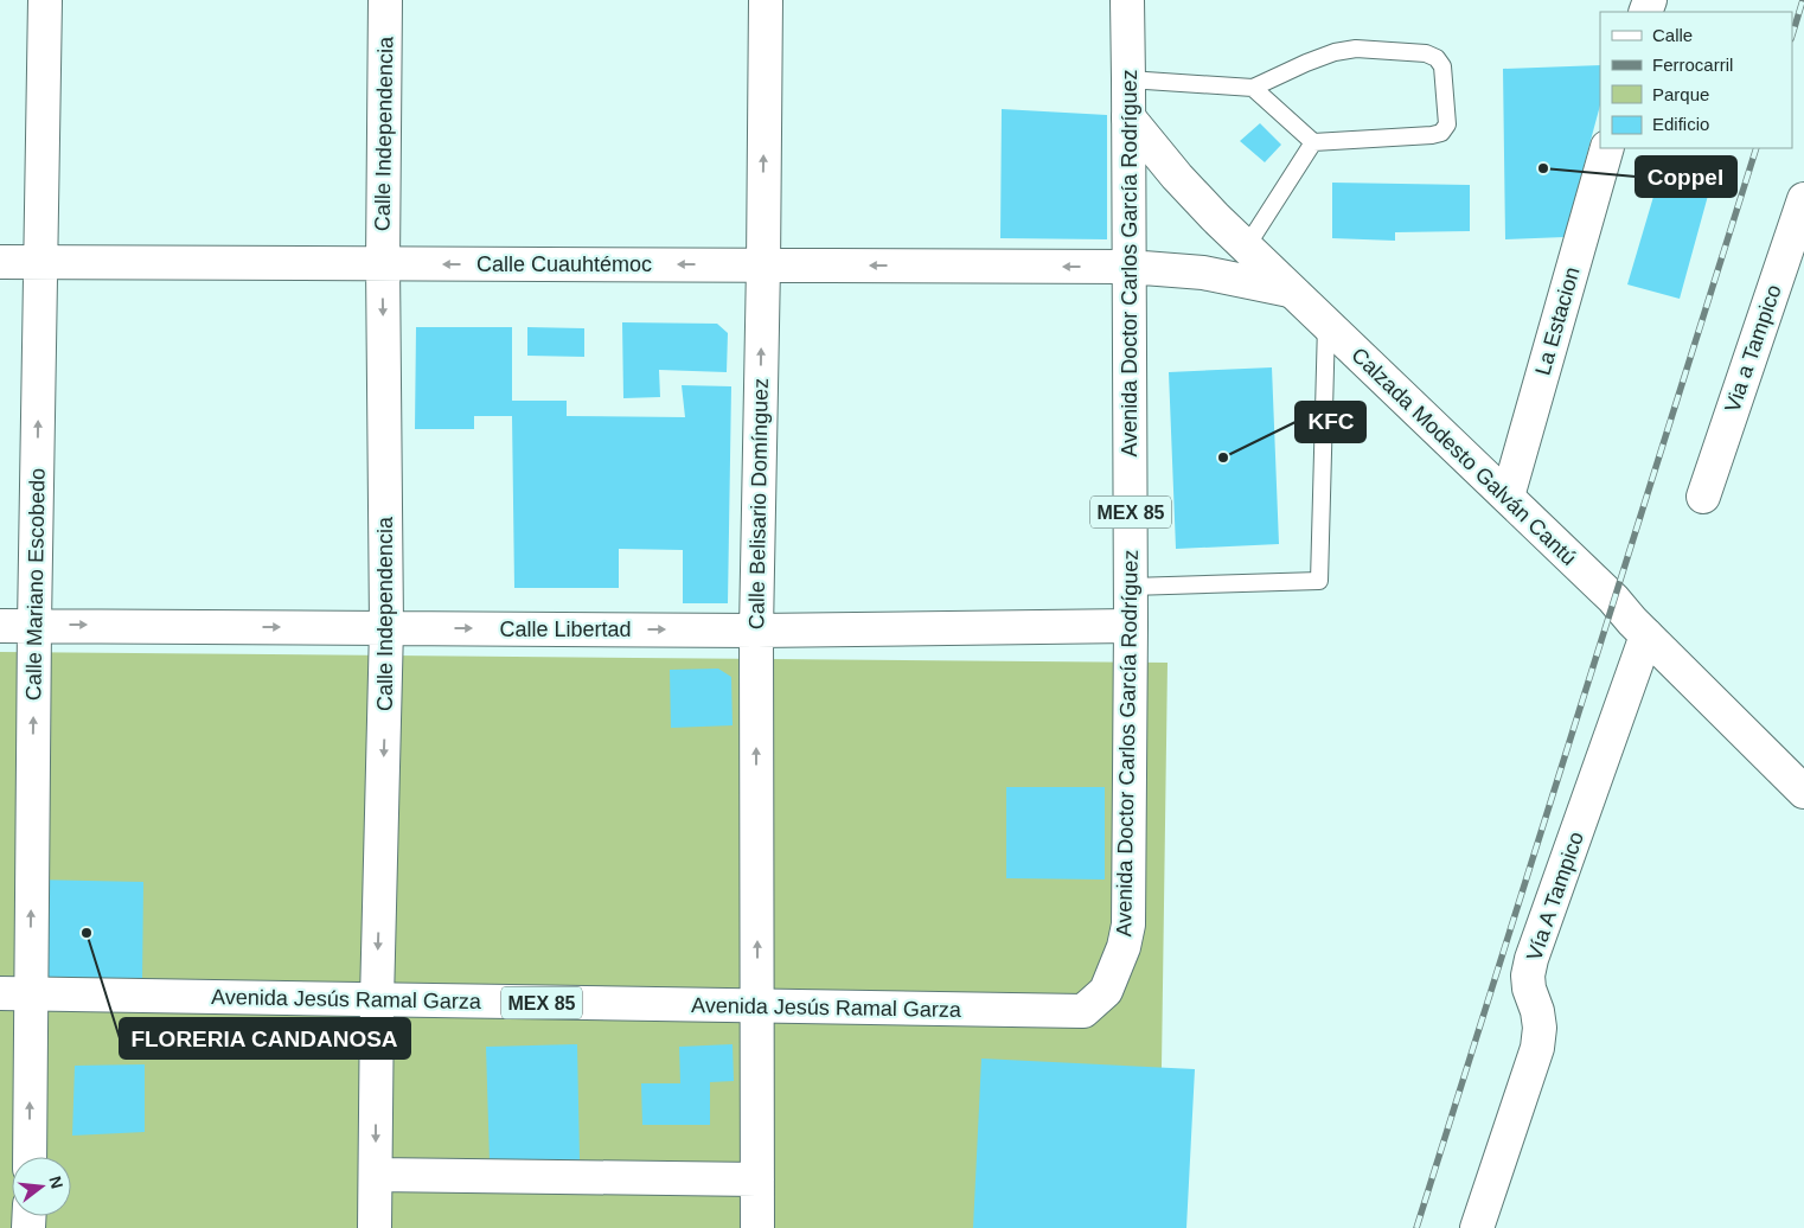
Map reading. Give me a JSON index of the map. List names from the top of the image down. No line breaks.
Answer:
{"streets":{"street":["Calle Independencia","Avenida Doctor Carlos García Rodríguez","Calle Cuauhtémoc","La Estacion","Via a Tampico","Calzada Modesto Galván Cantú","Calle Belisario Domínguez","MEX 85","Calle Mariano Escobedo","Calle Libertad","Vía A Tampico","Avenida Jesús Ramal Garza"]},"crossings":[["Calle Independencia","Calle Cuauhtémoc"],["Calle Independencia","Calle Libertad"],["Calle Independencia","Avenida Jesús Ramal Garza"],["Avenida Doctor Carlos García Rodríguez","Calle Cuauhtémoc"],["Avenida Doctor Carlos García Rodríguez","Calzada Modesto Galván Cantú"],["Avenida Doctor Carlos García Rodríguez","Calle Libertad"],["Avenida Doctor Carlos García Rodríguez","Avenida Jesús Ramal Garza"],["Calle Cuauhtémoc","Calzada Modesto Galván Cantú"],["Calle Cuauhtémoc","Calle Belisario Domínguez"],["Calle Cuauhtémoc","Calle Mariano Escobedo"],["La Estacion","Calzada Modesto Galván Cantú"],["Calzada Modesto Galván Cantú","Vía A Tampico"],["Calle Belisario Domínguez","Calle Libertad"],["Calle Belisario Domínguez","Avenida Jesús Ramal Garza"],["Calle Mariano Escobedo","Calle Libertad"],["Calle Mariano Escobedo","Avenida Jesús Ramal Garza"]],"one_way":["Calle Independencia","Calle Cuauhtémoc","Calle Belisario Domínguez","Calle Mariano Escobedo","Calle Libertad"],"places":["Coppel","KFC","FLORERIA CANDANOSA"],"legend":["Calle","Ferrocarril","Parque","Edificio"],"north":"right"}
